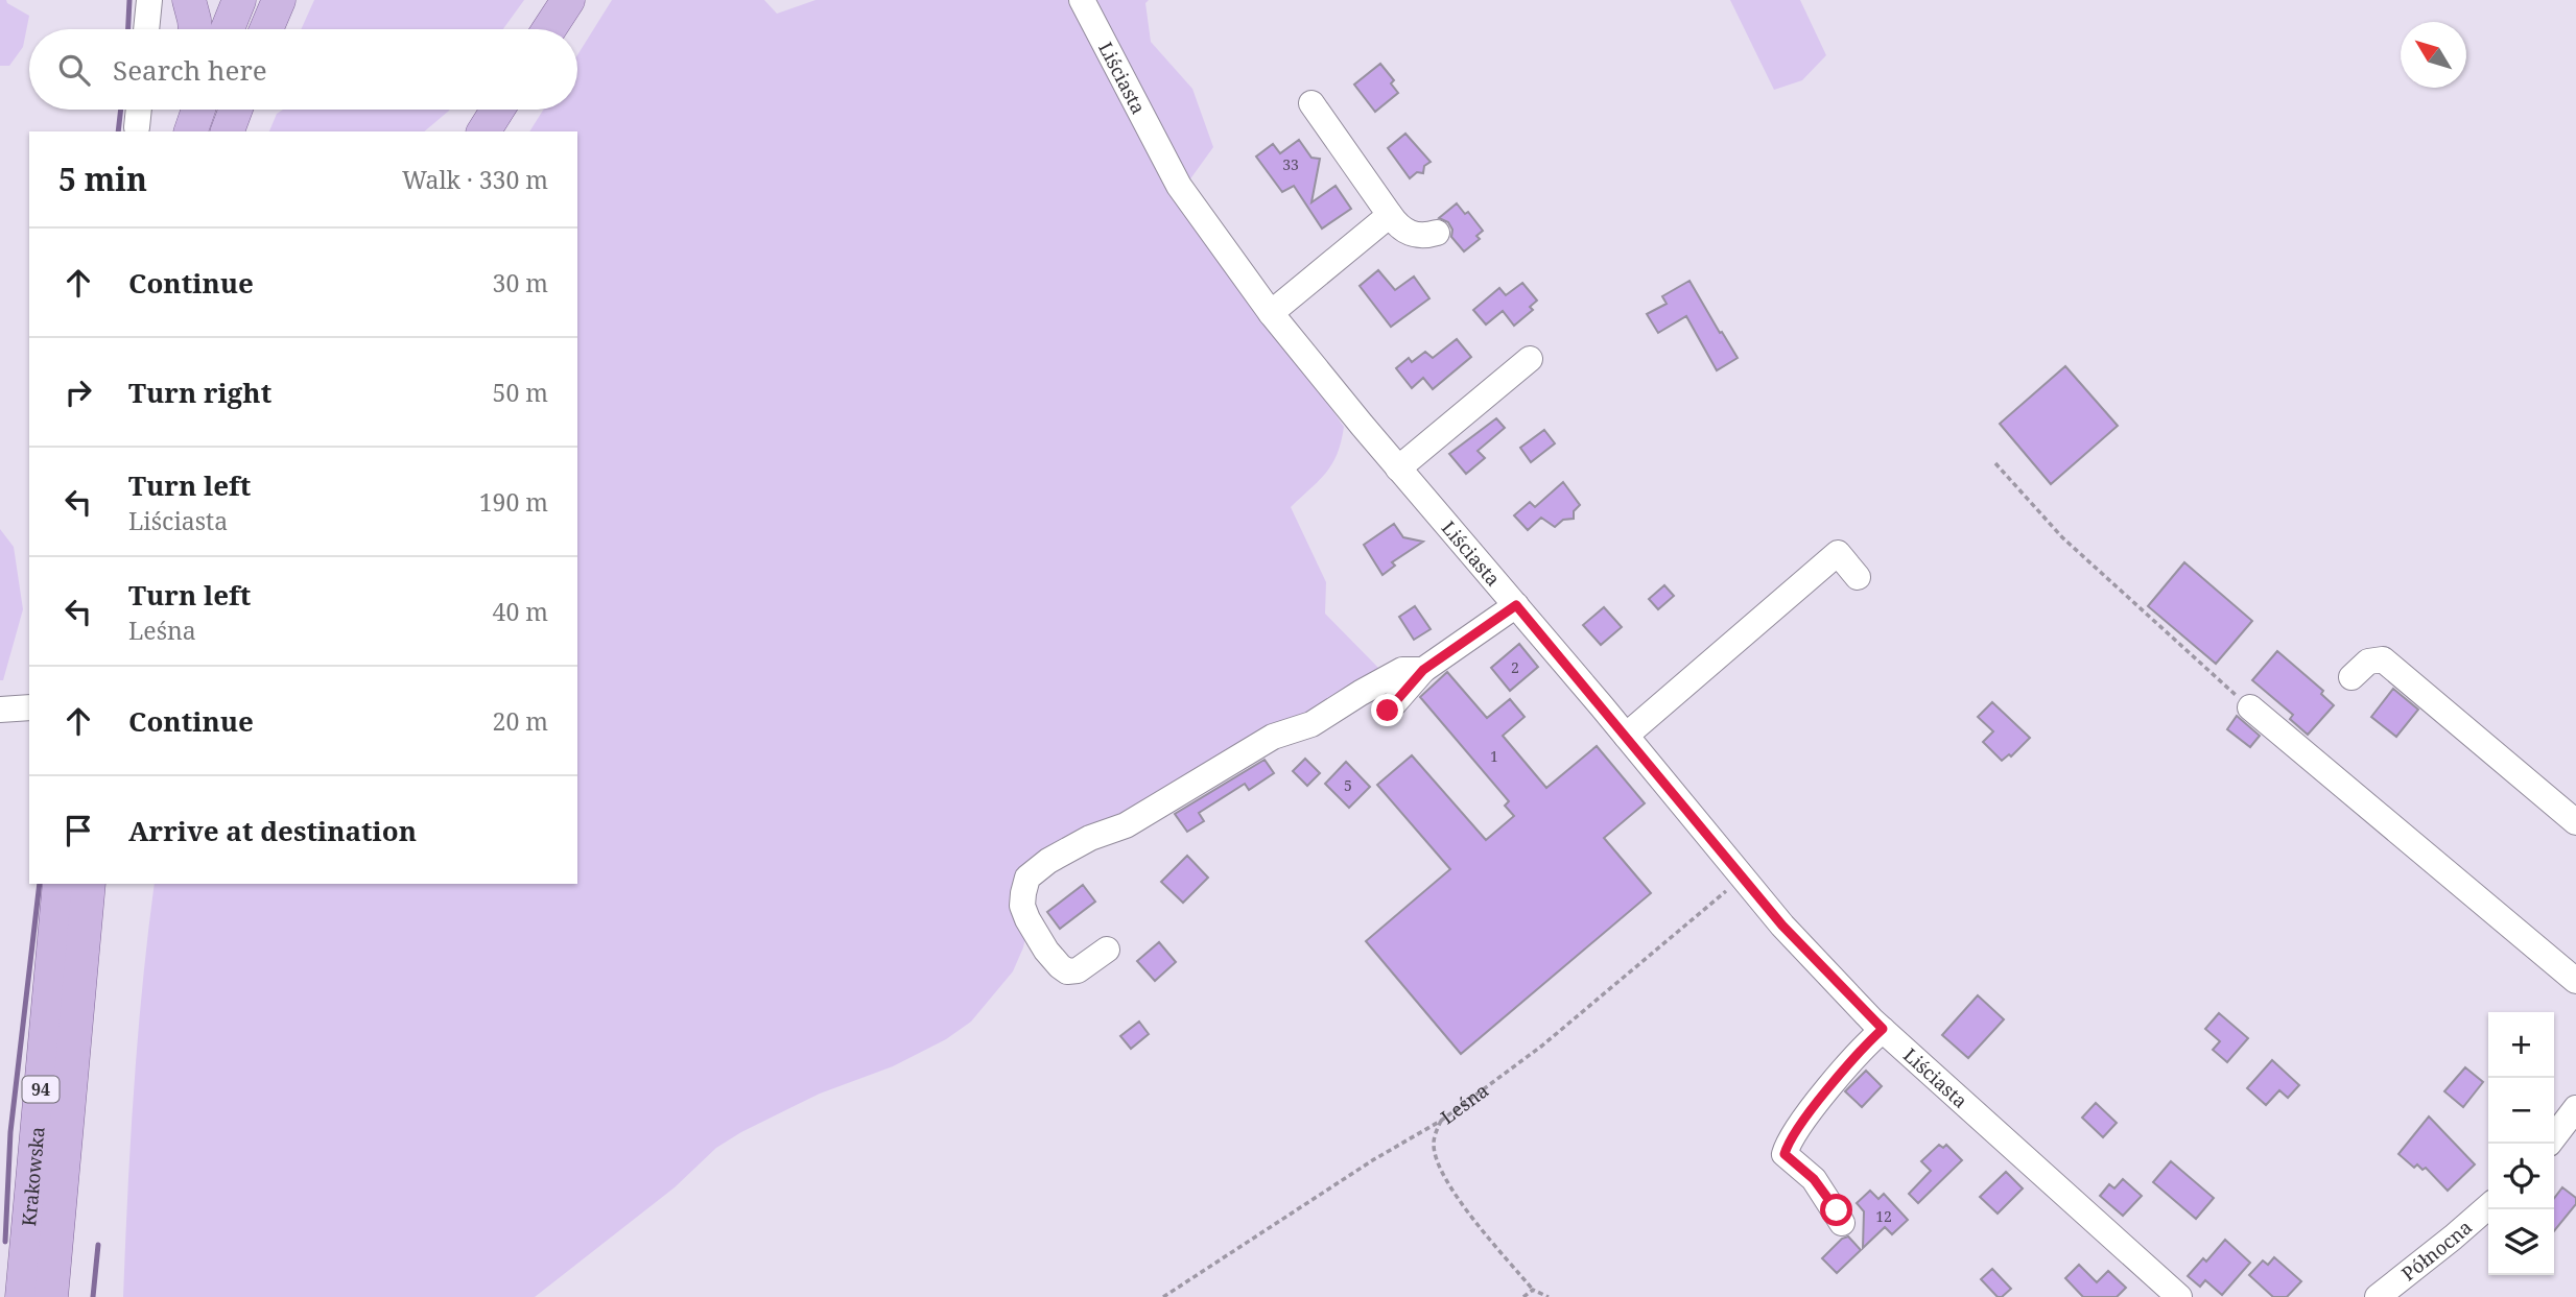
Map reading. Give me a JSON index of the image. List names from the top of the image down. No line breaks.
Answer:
{"streets":{"main road":["94","Krakowska"],"street":["Liściasta","Północna"],"path":["Leśna"]},"crossings":[["Liściasta","Leśna"]],"house_numbers":["33","2","1","5","12"],"north":"top left","page":{"search":"Search here","heading":["5 min","Walk · 330 m"],"list":[["Continue","30 m"],["Turn right","50 m"],["Turn left","Liściasta","190 m"],["Turn left","Leśna","40 m"],["Continue","20 m"],"Arrive at destination"],"map_buttons":["+","−"]}}
